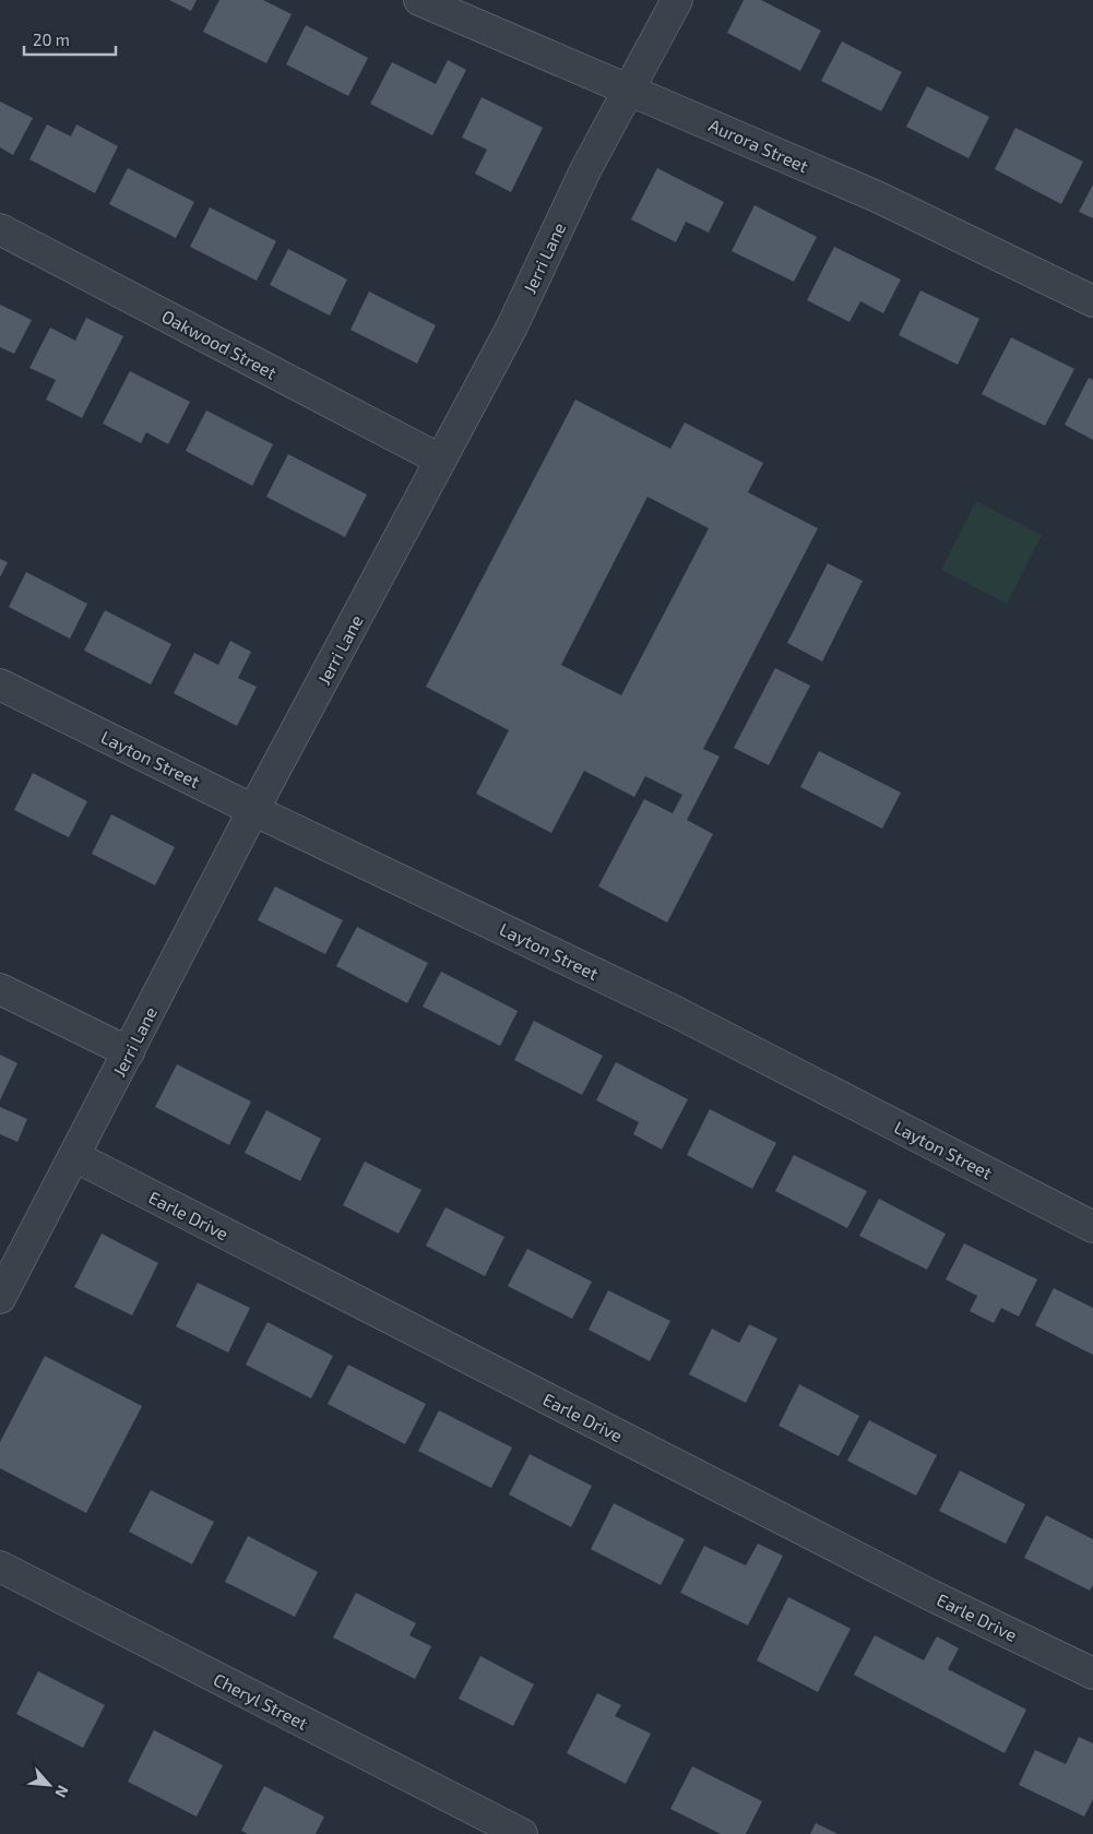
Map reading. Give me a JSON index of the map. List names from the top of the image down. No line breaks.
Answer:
{"streets":{"street":["Aurora Street","Jerri Lane","Oakwood Street","Layton Street","Earle Drive","Cheryl Street"]},"crossings":[["Aurora Street","Jerri Lane"],["Jerri Lane","Oakwood Street"],["Jerri Lane","Layton Street"],["Jerri Lane","Earle Drive"]],"scale_bar":"20 m","north":"bottom right"}
